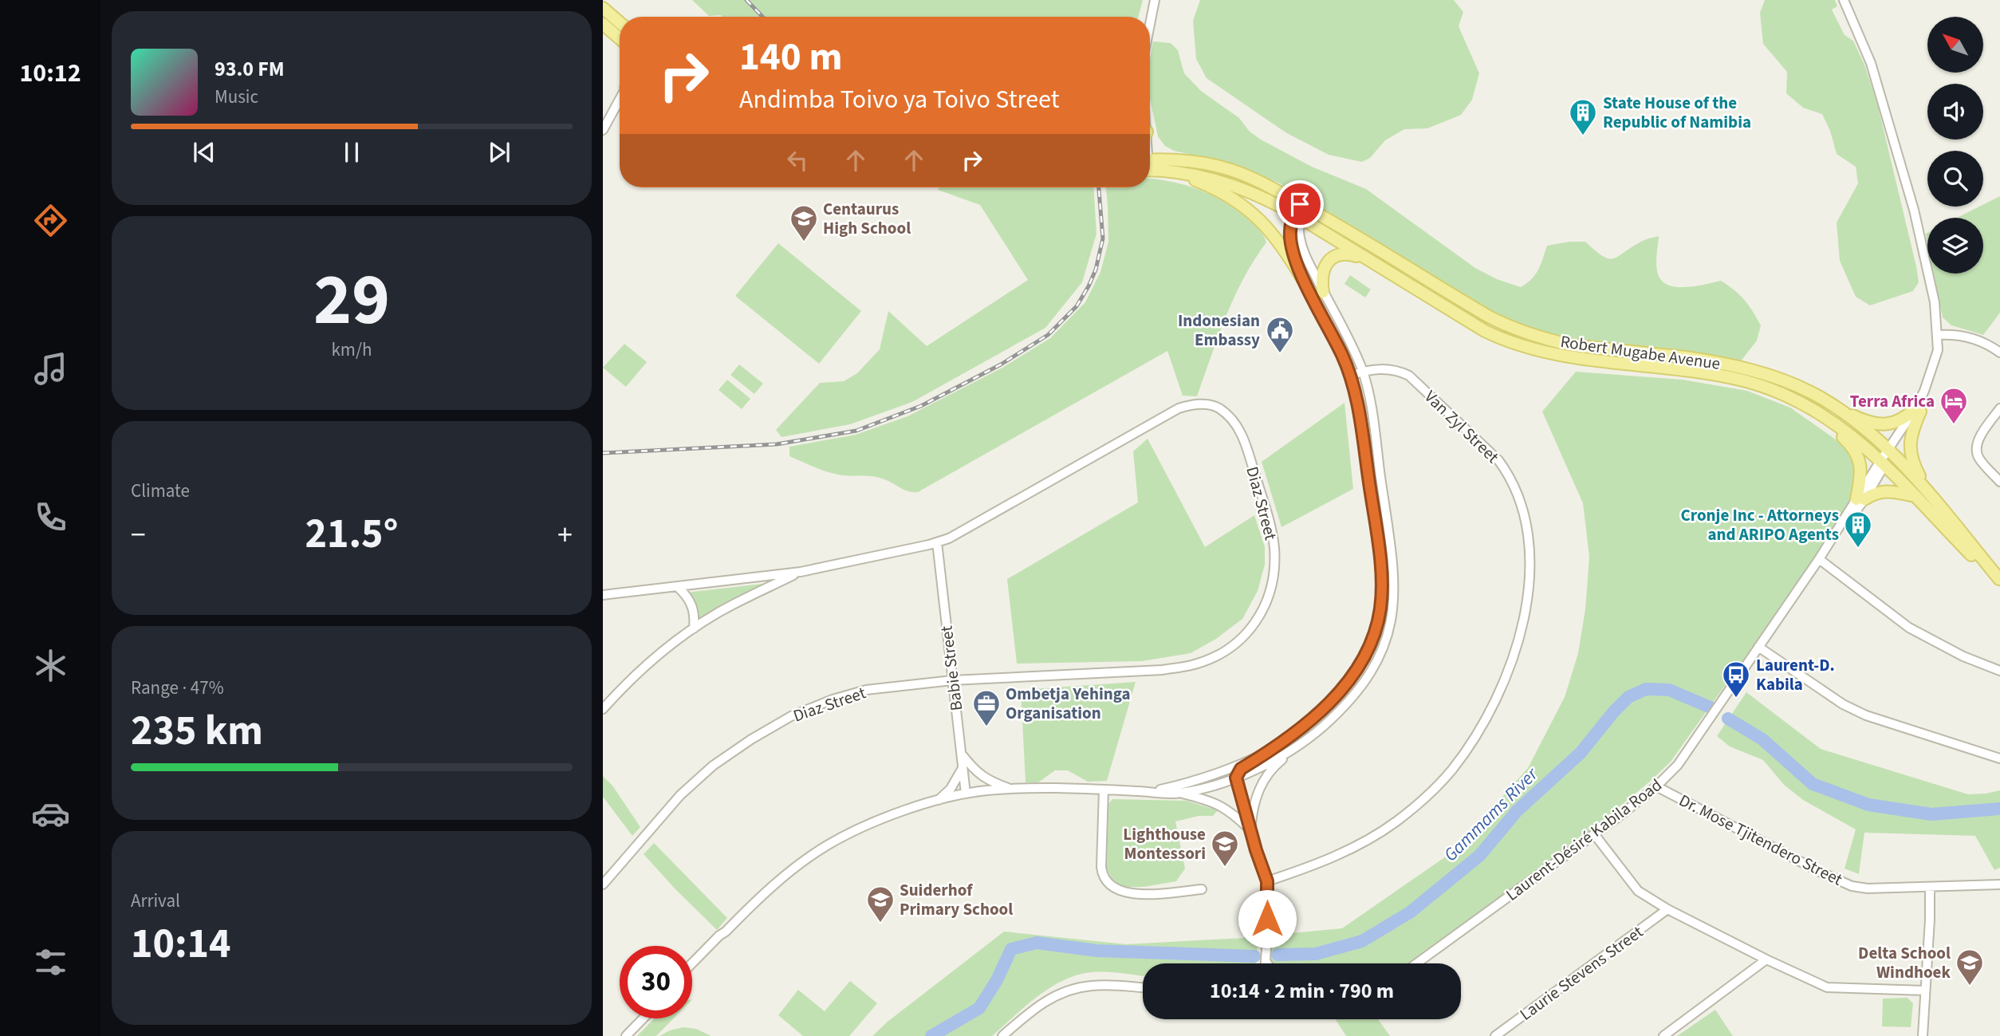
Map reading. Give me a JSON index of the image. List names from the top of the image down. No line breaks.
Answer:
{"streets":{"main road":["Robert Mugabe Avenue"],"street":["Van Zyl Street","Diaz Street","Babie Street","Laurent-Désiré Kabila Road","Dr. Mose Tjitendero Street","Laurie Stevens Street"]},"crossings":[["Robert Mugabe Avenue","Laurent-Désiré Kabila Road"],["Diaz Street","Babie Street"],["Laurent-Désiré Kabila Road","Dr. Mose Tjitendero Street"]],"water":["Gammams River"],"places":{"building":["State House of the Republic of Namibia","Cronje Inc - Attorneys and ARIPO Agents"],"school or university":["Centaurus High School","Lighthouse Montessori","Suiderhof Primary School","Delta School Windhoek"],"public building":["Indonesian Embassy"],"hotel":["Terra Africa"],"bus stop":["Laurent-D. Kabila"],"office":["Ombetja Yehinga Organisation"]},"north":"top left","page":{"tabs":"10:12","turn":["140 m","Andimba Toivo ya Toivo Street"],"song":["93.0 FM","Music"],"tile":[["29","km/h"],"Climate",["Range · 47%","235 km"],["Arrival","10:14"]],"heat":["−","21.5°","+"],"limit":"30","trip":"10:14 · 2 min · 790 m"}}
